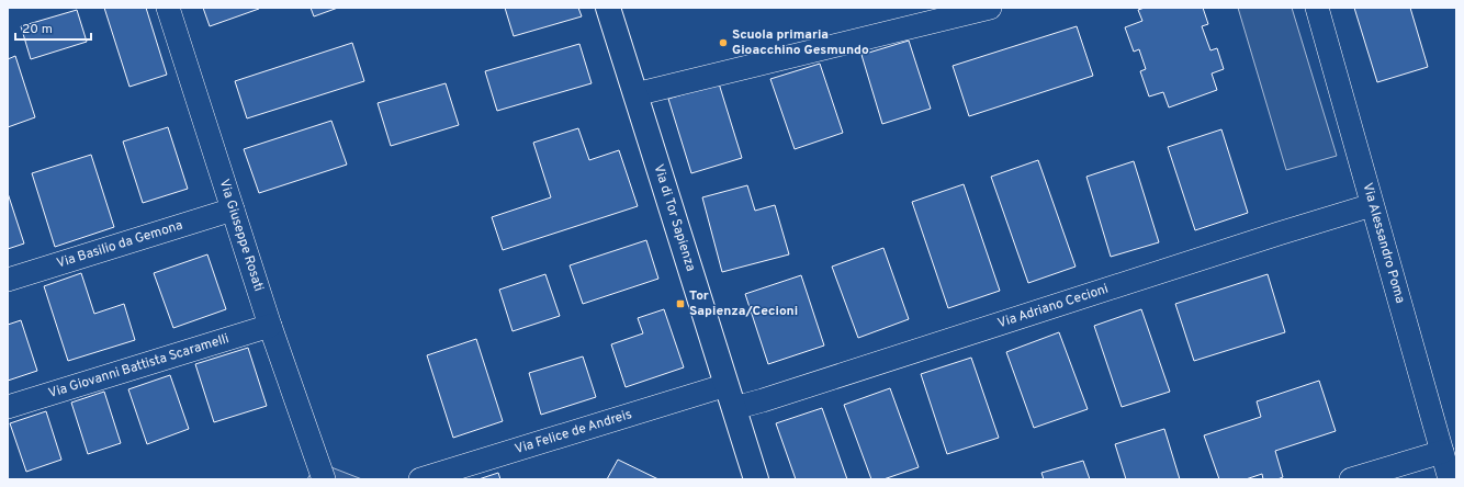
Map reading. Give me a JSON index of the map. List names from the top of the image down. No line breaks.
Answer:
{"streets":{"street":["Via di Tor Sapienza","Via Giuseppe Rosati","Via Alessandro Poma","Via Basilio da Gemona","Via Adriano Cecioni","Via Giovanni Battista Scaramelli","Via Felice de Andreis"]},"crossings":[["Via di Tor Sapienza","Via Adriano Cecioni"],["Via di Tor Sapienza","Via Felice de Andreis"],["Via Giuseppe Rosati","Via Basilio da Gemona"],["Via Giuseppe Rosati","Via Giovanni Battista Scaramelli"],["Via Alessandro Poma","Via Adriano Cecioni"]],"places":{"other":["Scuola primaria Gioacchino Gesmundo"],"transit":["Tor Sapienza/Cecioni"]},"scale_bar":"20 m"}
